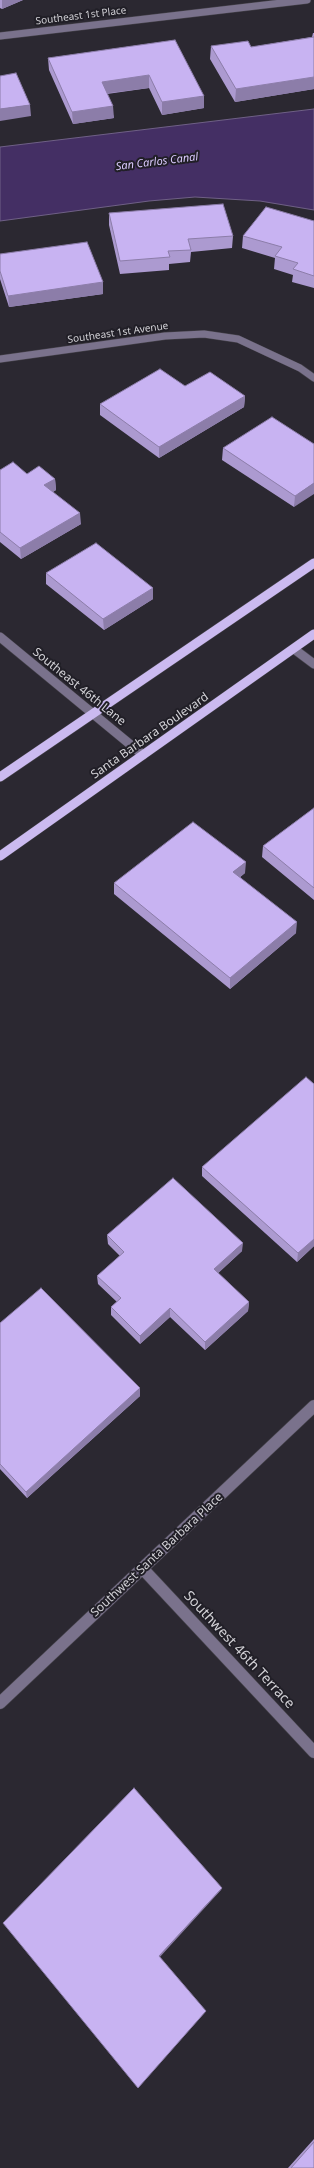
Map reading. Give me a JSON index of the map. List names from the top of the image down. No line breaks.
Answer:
{"streets":{"main road":["Santa Barbara Boulevard"],"street":["Southeast 1st Place","Southeast 1st Avenue","Southeast 46th Lane","Southwest Santa Barbara Place","Southwest 46th Terrace"]},"crossings":[["Southeast 46th Lane","Santa Barbara Boulevard"],["Southwest Santa Barbara Place","Southwest 46th Terrace"]],"water":["San Carlos Canal"]}
